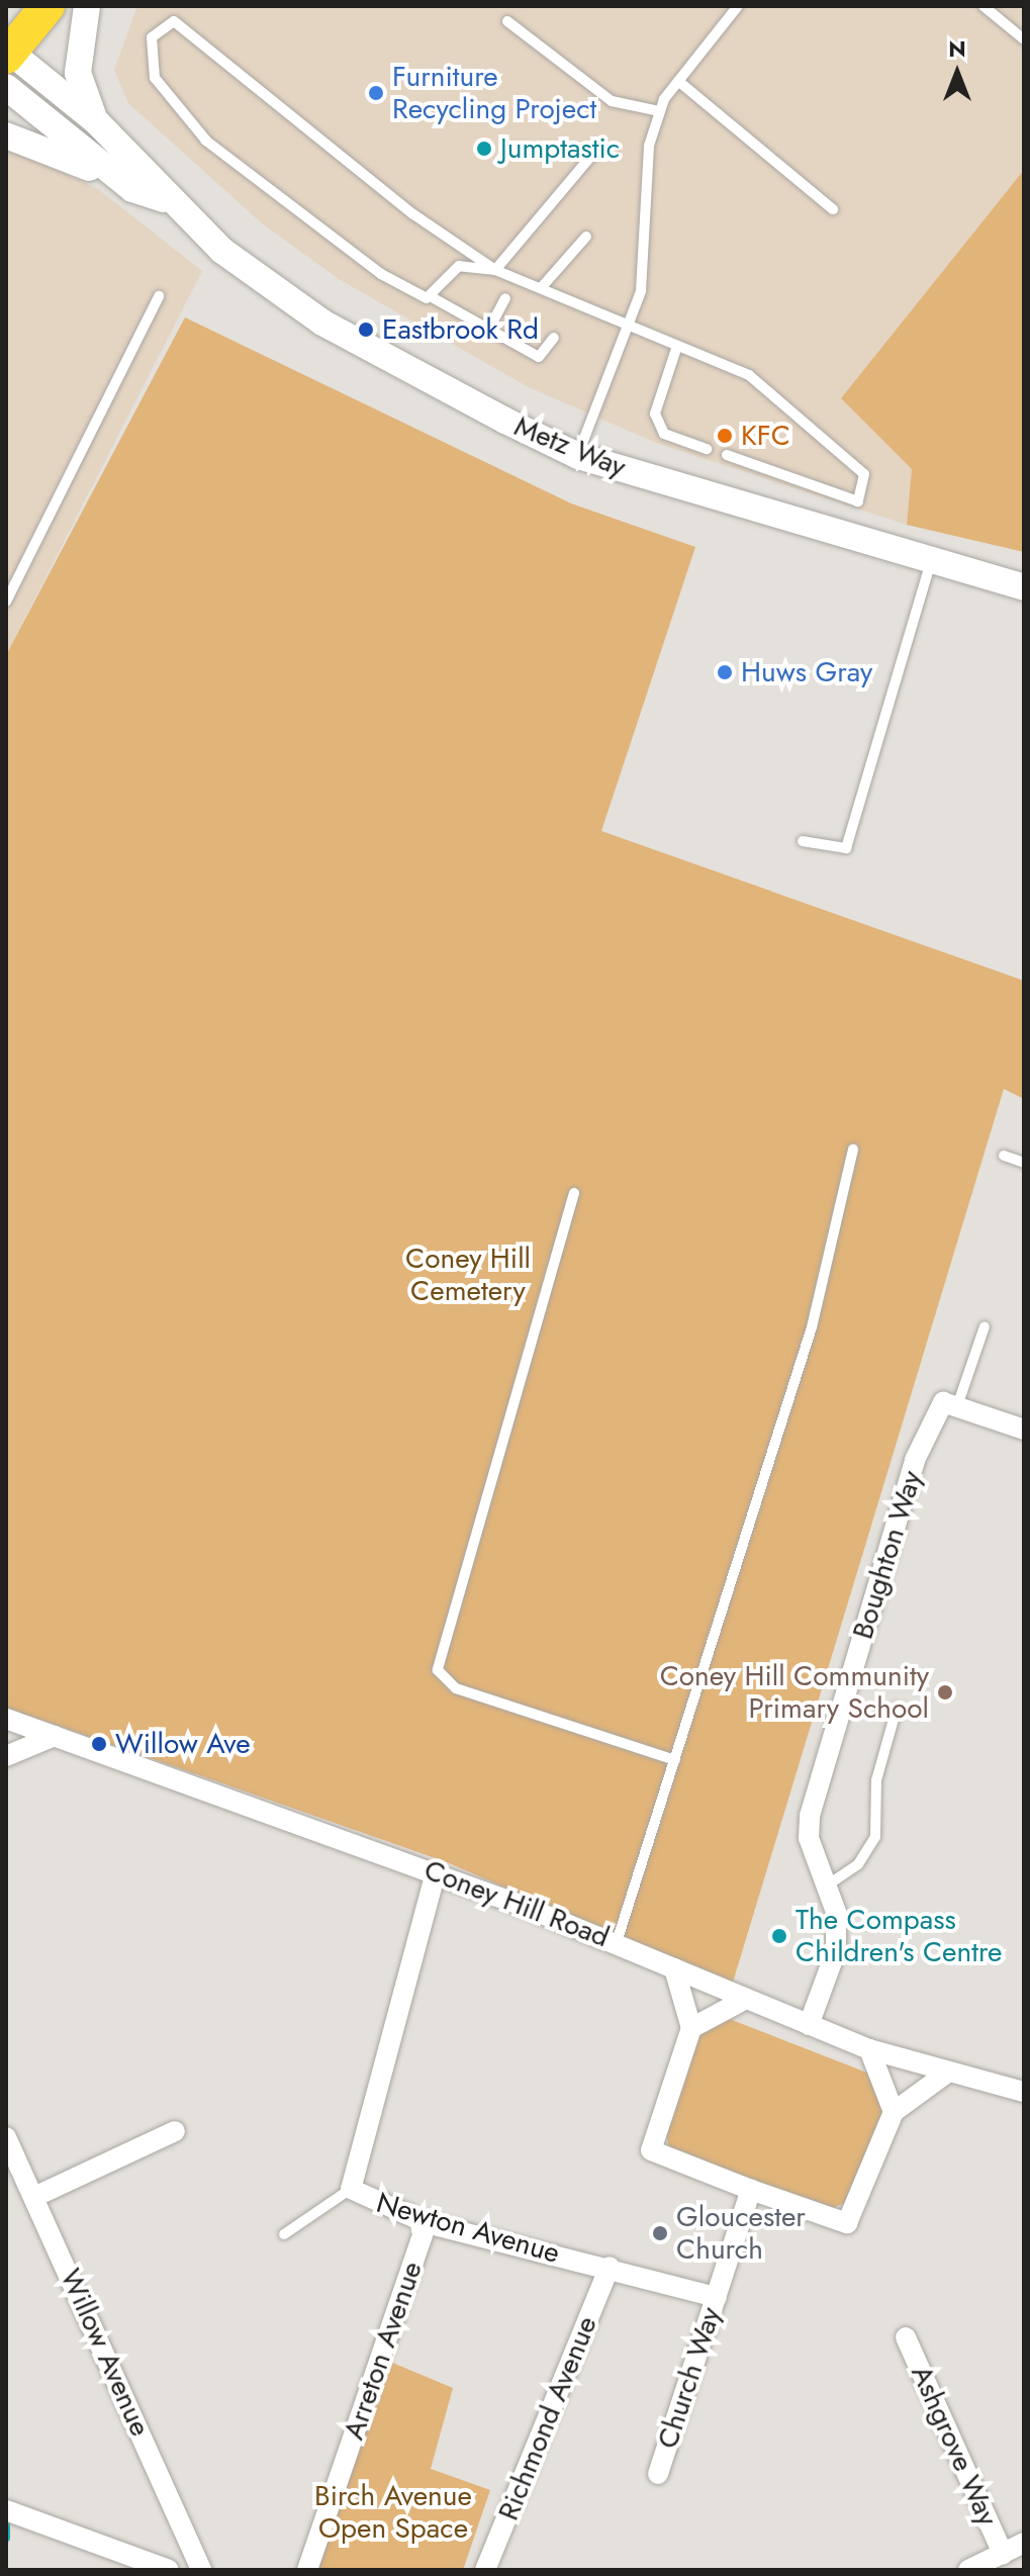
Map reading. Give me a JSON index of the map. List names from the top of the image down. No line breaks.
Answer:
{"streets":{"street":["Metz Way","Boughton Way","Coney Hill Road","Newton Avenue","Arreton Avenue","Willow Avenue","Church Way","Richmond Avenue","Ashgrove Way"]},"crossings":[["Boughton Way","Coney Hill Road"],["Coney Hill Road","Newton Avenue"],["Newton Avenue","Arreton Avenue"],["Newton Avenue","Church Way"],["Newton Avenue","Richmond Avenue"]],"parks":["Coney Hill Cemetery","Birch Avenue Open Space"],"places":["Furniture Recycling Project","Jumptastic","Eastbrook Rd","KFC","Huws Gray","Coney Hill Community Primary School","Willow Ave","The Compass Children's Centre","Gloucester Church"],"north":"top"}
